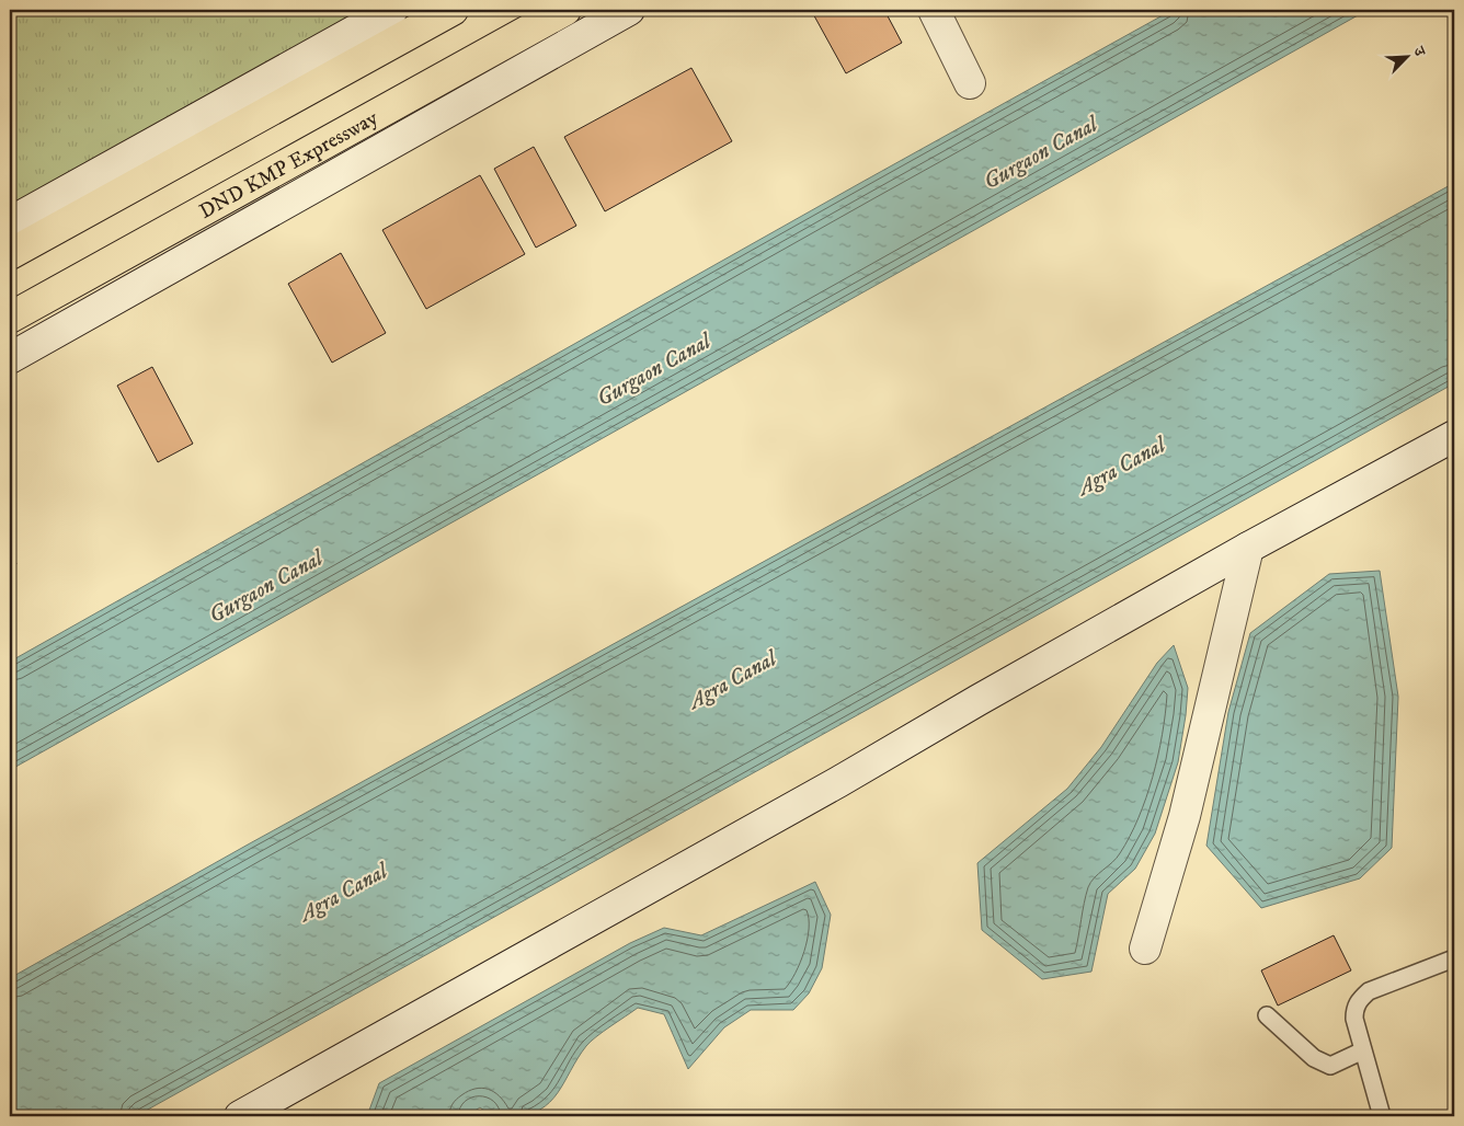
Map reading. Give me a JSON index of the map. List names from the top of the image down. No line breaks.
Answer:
{"streets":{"highway":["DND KMP Expressway"]},"water":["Gurgaon Canal","Agra Canal"],"north":"top right"}
